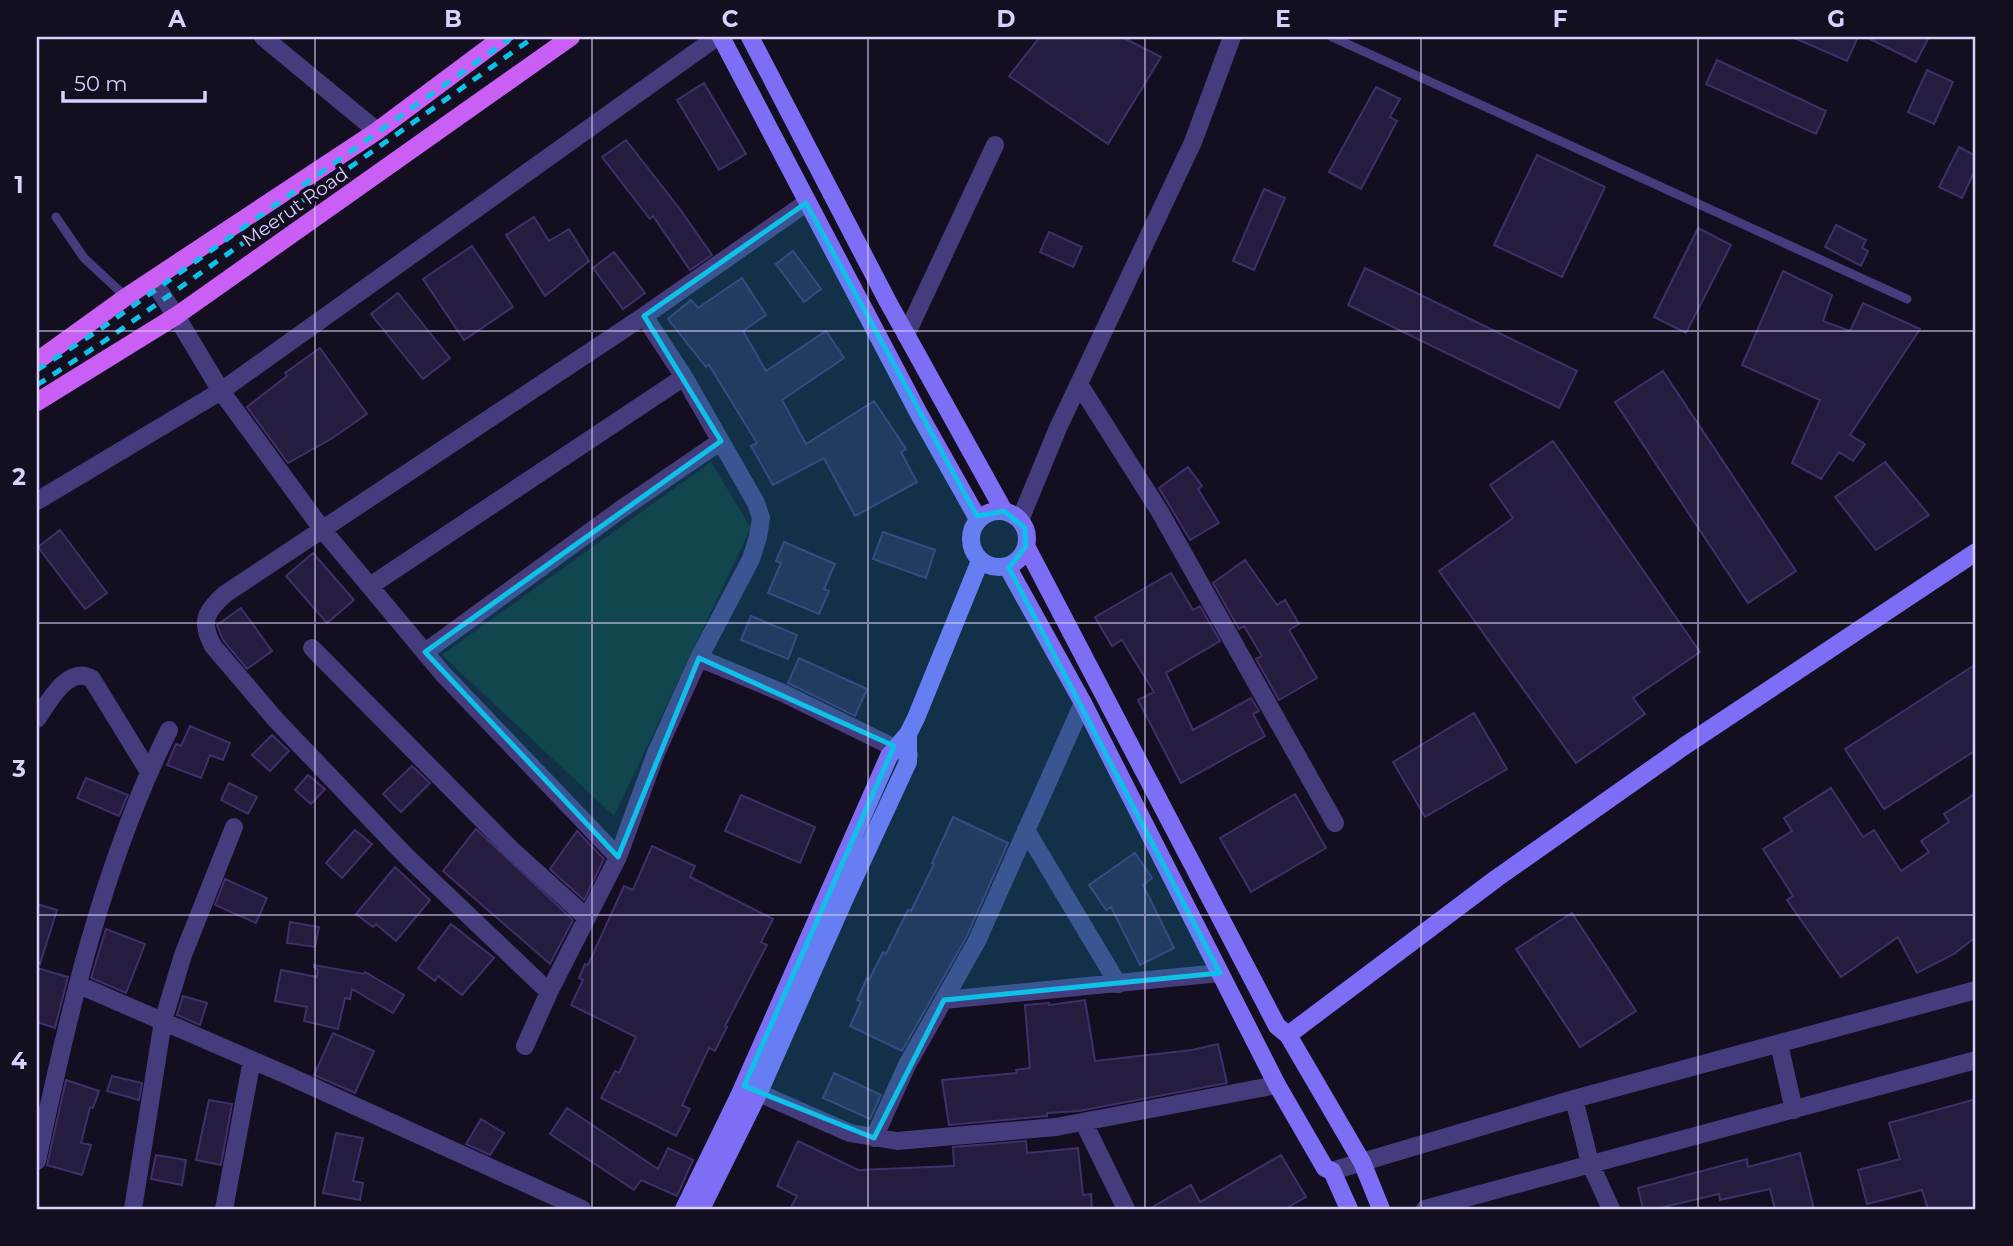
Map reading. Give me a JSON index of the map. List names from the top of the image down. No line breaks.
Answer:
{"streets":{"main road":["Meerut Road"]},"scale_bar":"50 m","grid":{"columns":["A","B","C","D","E","F","G"],"rows":["1","2","3","4"]}}
